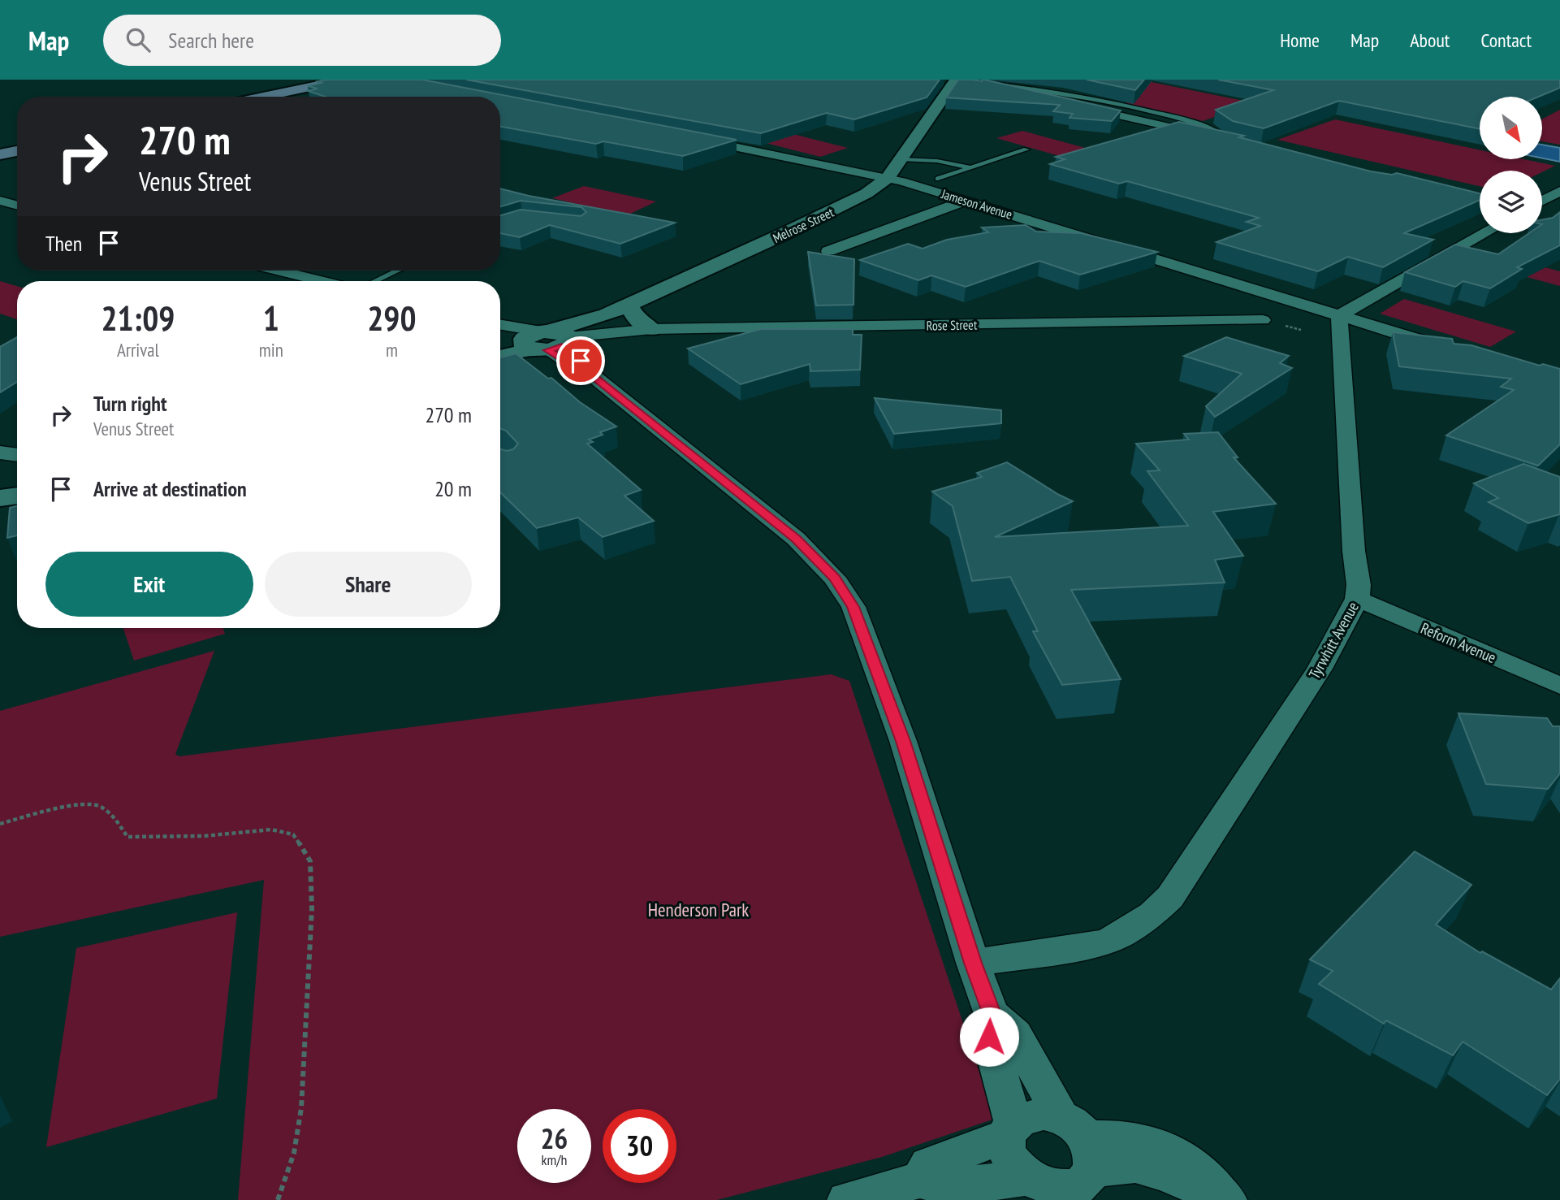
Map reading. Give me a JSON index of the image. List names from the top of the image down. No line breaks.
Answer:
{"streets":{"street":["Jameson Avenue","Melrose Street","Rose Street","Tyrwhitt Avenue","Reform Avenue"]},"crossings":[["Jameson Avenue","Melrose Street"],["Jameson Avenue","Tyrwhitt Avenue"],["Melrose Street","Rose Street"],["Tyrwhitt Avenue","Reform Avenue"]],"parks":["Henderson Park"],"north":"bottom right","page":{"header":"Map","search":"Search here","nav":["Home","Map","About","Contact"],"turn":["270 m","Venus Street"],"then":"Then","eta":["21:09","Arrival","1","min","290","m"],"list":[{"name":"Turn right","note":"Venus Street","value":"270 m"},{"name":"Arrive at destination","value":"20 m"}],"buttons":["Exit","Share"],"speed":"26 km/h","limit":"30"}}
